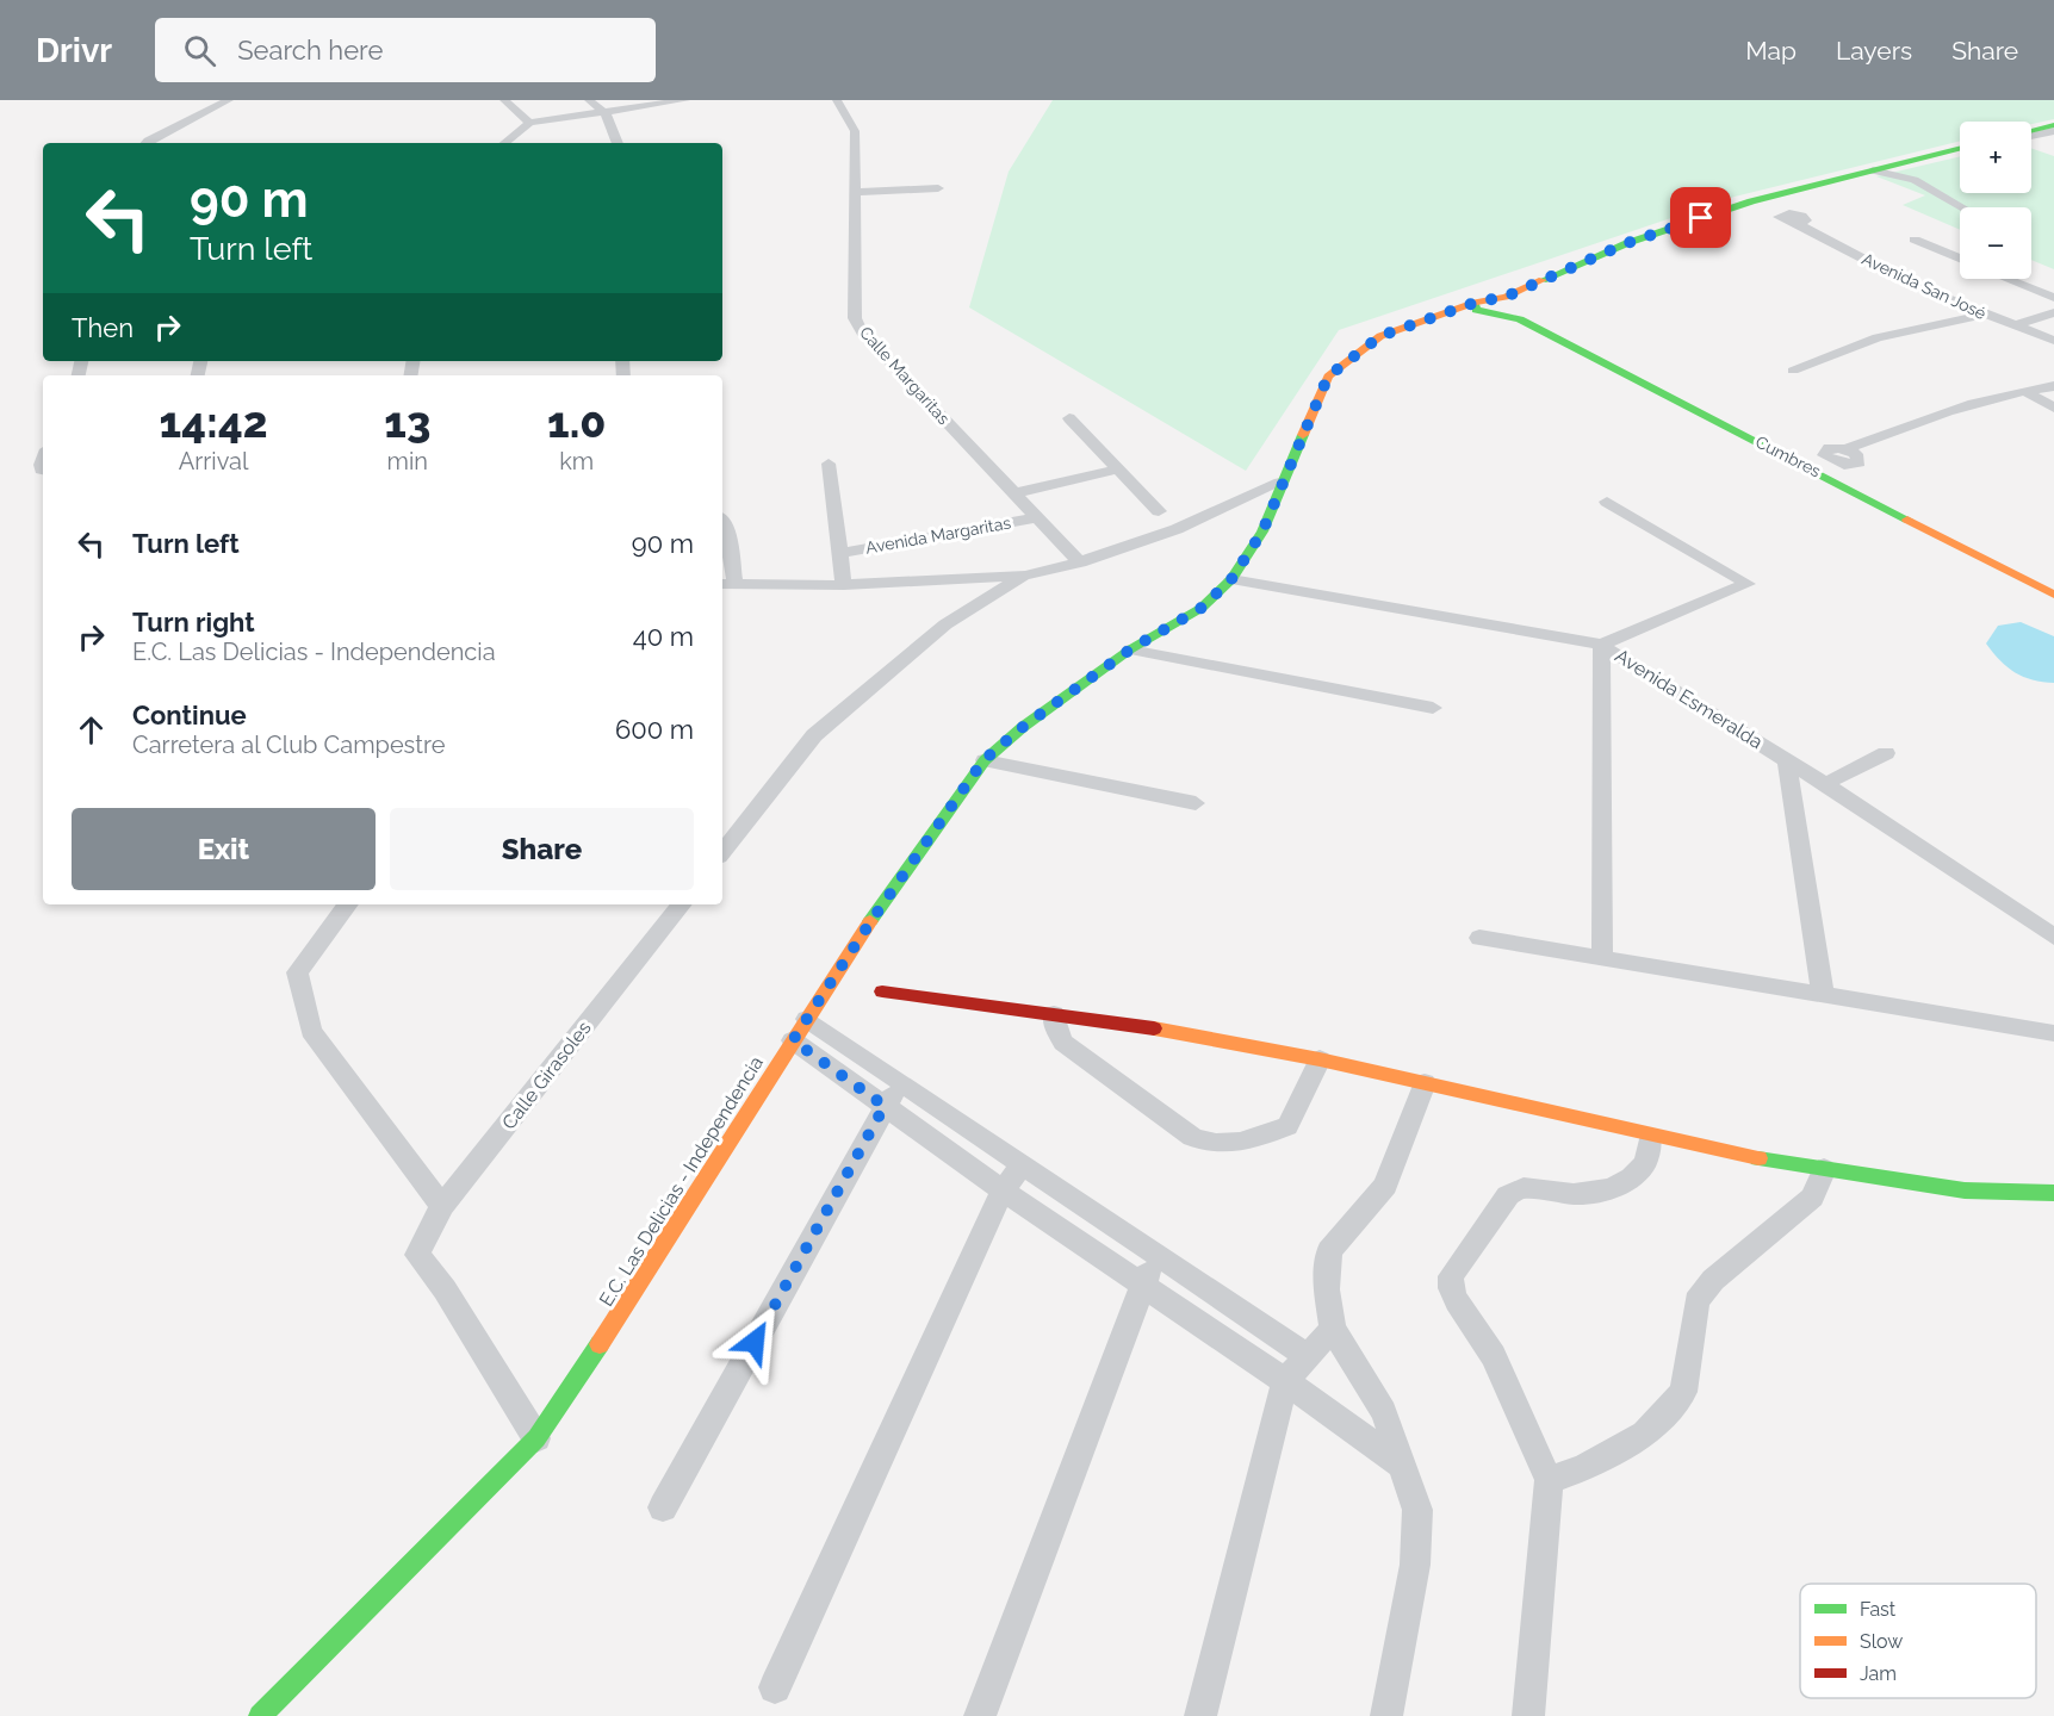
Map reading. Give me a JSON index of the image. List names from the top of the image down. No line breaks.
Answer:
{"streets":{"street":["Avenida San José","Calle Margaritas","Cumbres","Avenida Margaritas","Avenida Esmeralda","Calle Girasoles","E.C. Las Delicias - Independencia"]},"crossings":[["Calle Margaritas","Avenida Margaritas"],["Cumbres","E.C. Las Delicias - Independencia"],["Avenida Esmeralda","E.C. Las Delicias - Independencia"],["Calle Girasoles","E.C. Las Delicias - Independencia"]],"legend":["Fast","Slow","Jam"],"page":{"header":"Drivr","search":"Search here","nav":["Map","Layers","Share"],"map_buttons":["+","−"],"turn":["90 m","Turn left"],"then":"Then","eta":["14:42","Arrival","13","min","1.0","km"],"list":[{"name":"Turn left","value":"90 m"},{"name":"Turn right","note":"E.C. Las Delicias - Independencia","value":"40 m"},{"name":"Continue","note":"Carretera al Club Campestre","value":"600 m"}],"buttons":["Exit","Share"]}}
